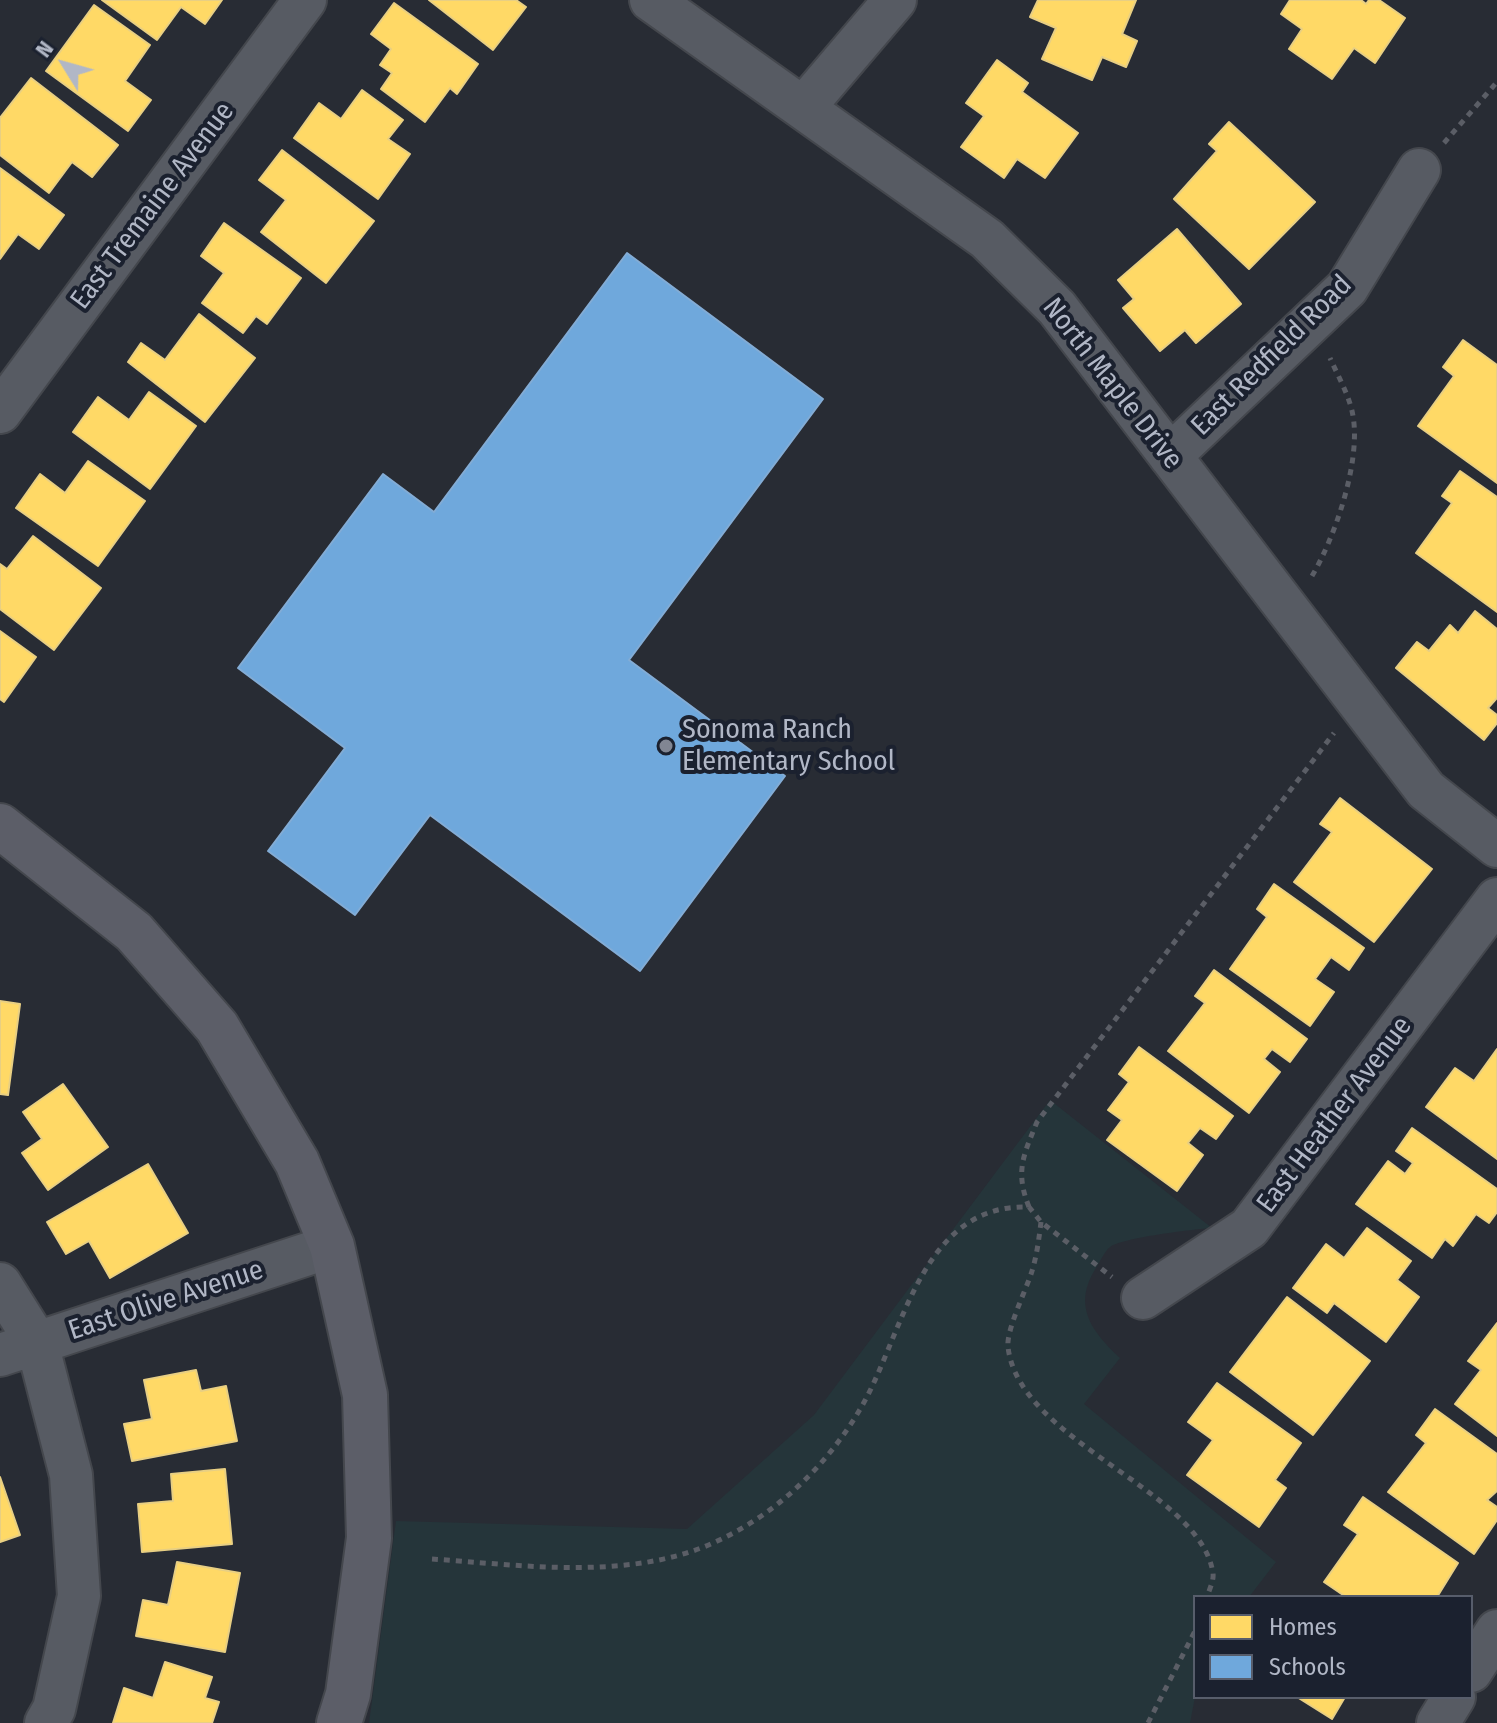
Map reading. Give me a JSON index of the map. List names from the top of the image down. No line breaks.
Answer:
{"streets":{"street":["East Tremaine Avenue","East Redfield Road","North Maple Drive","East Heather Avenue","East Olive Avenue"]},"crossings":[["East Redfield Road","North Maple Drive"]],"places":["Sonoma Ranch Elementary School"],"legend":["Homes","Schools"],"north":"top left"}
